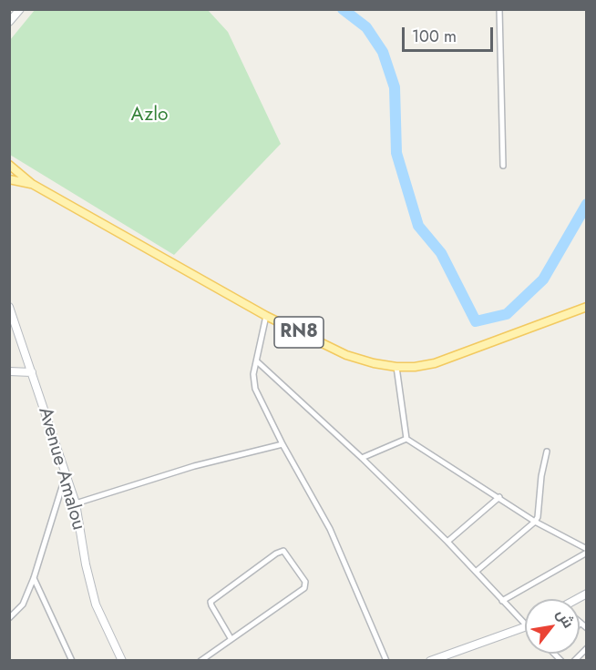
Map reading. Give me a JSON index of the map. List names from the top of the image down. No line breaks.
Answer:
{"streets":{"main road":["RN8","Avenue Amalou"]},"parks":["Azlo"],"scale_bar":"100 m","north":"top right"}
